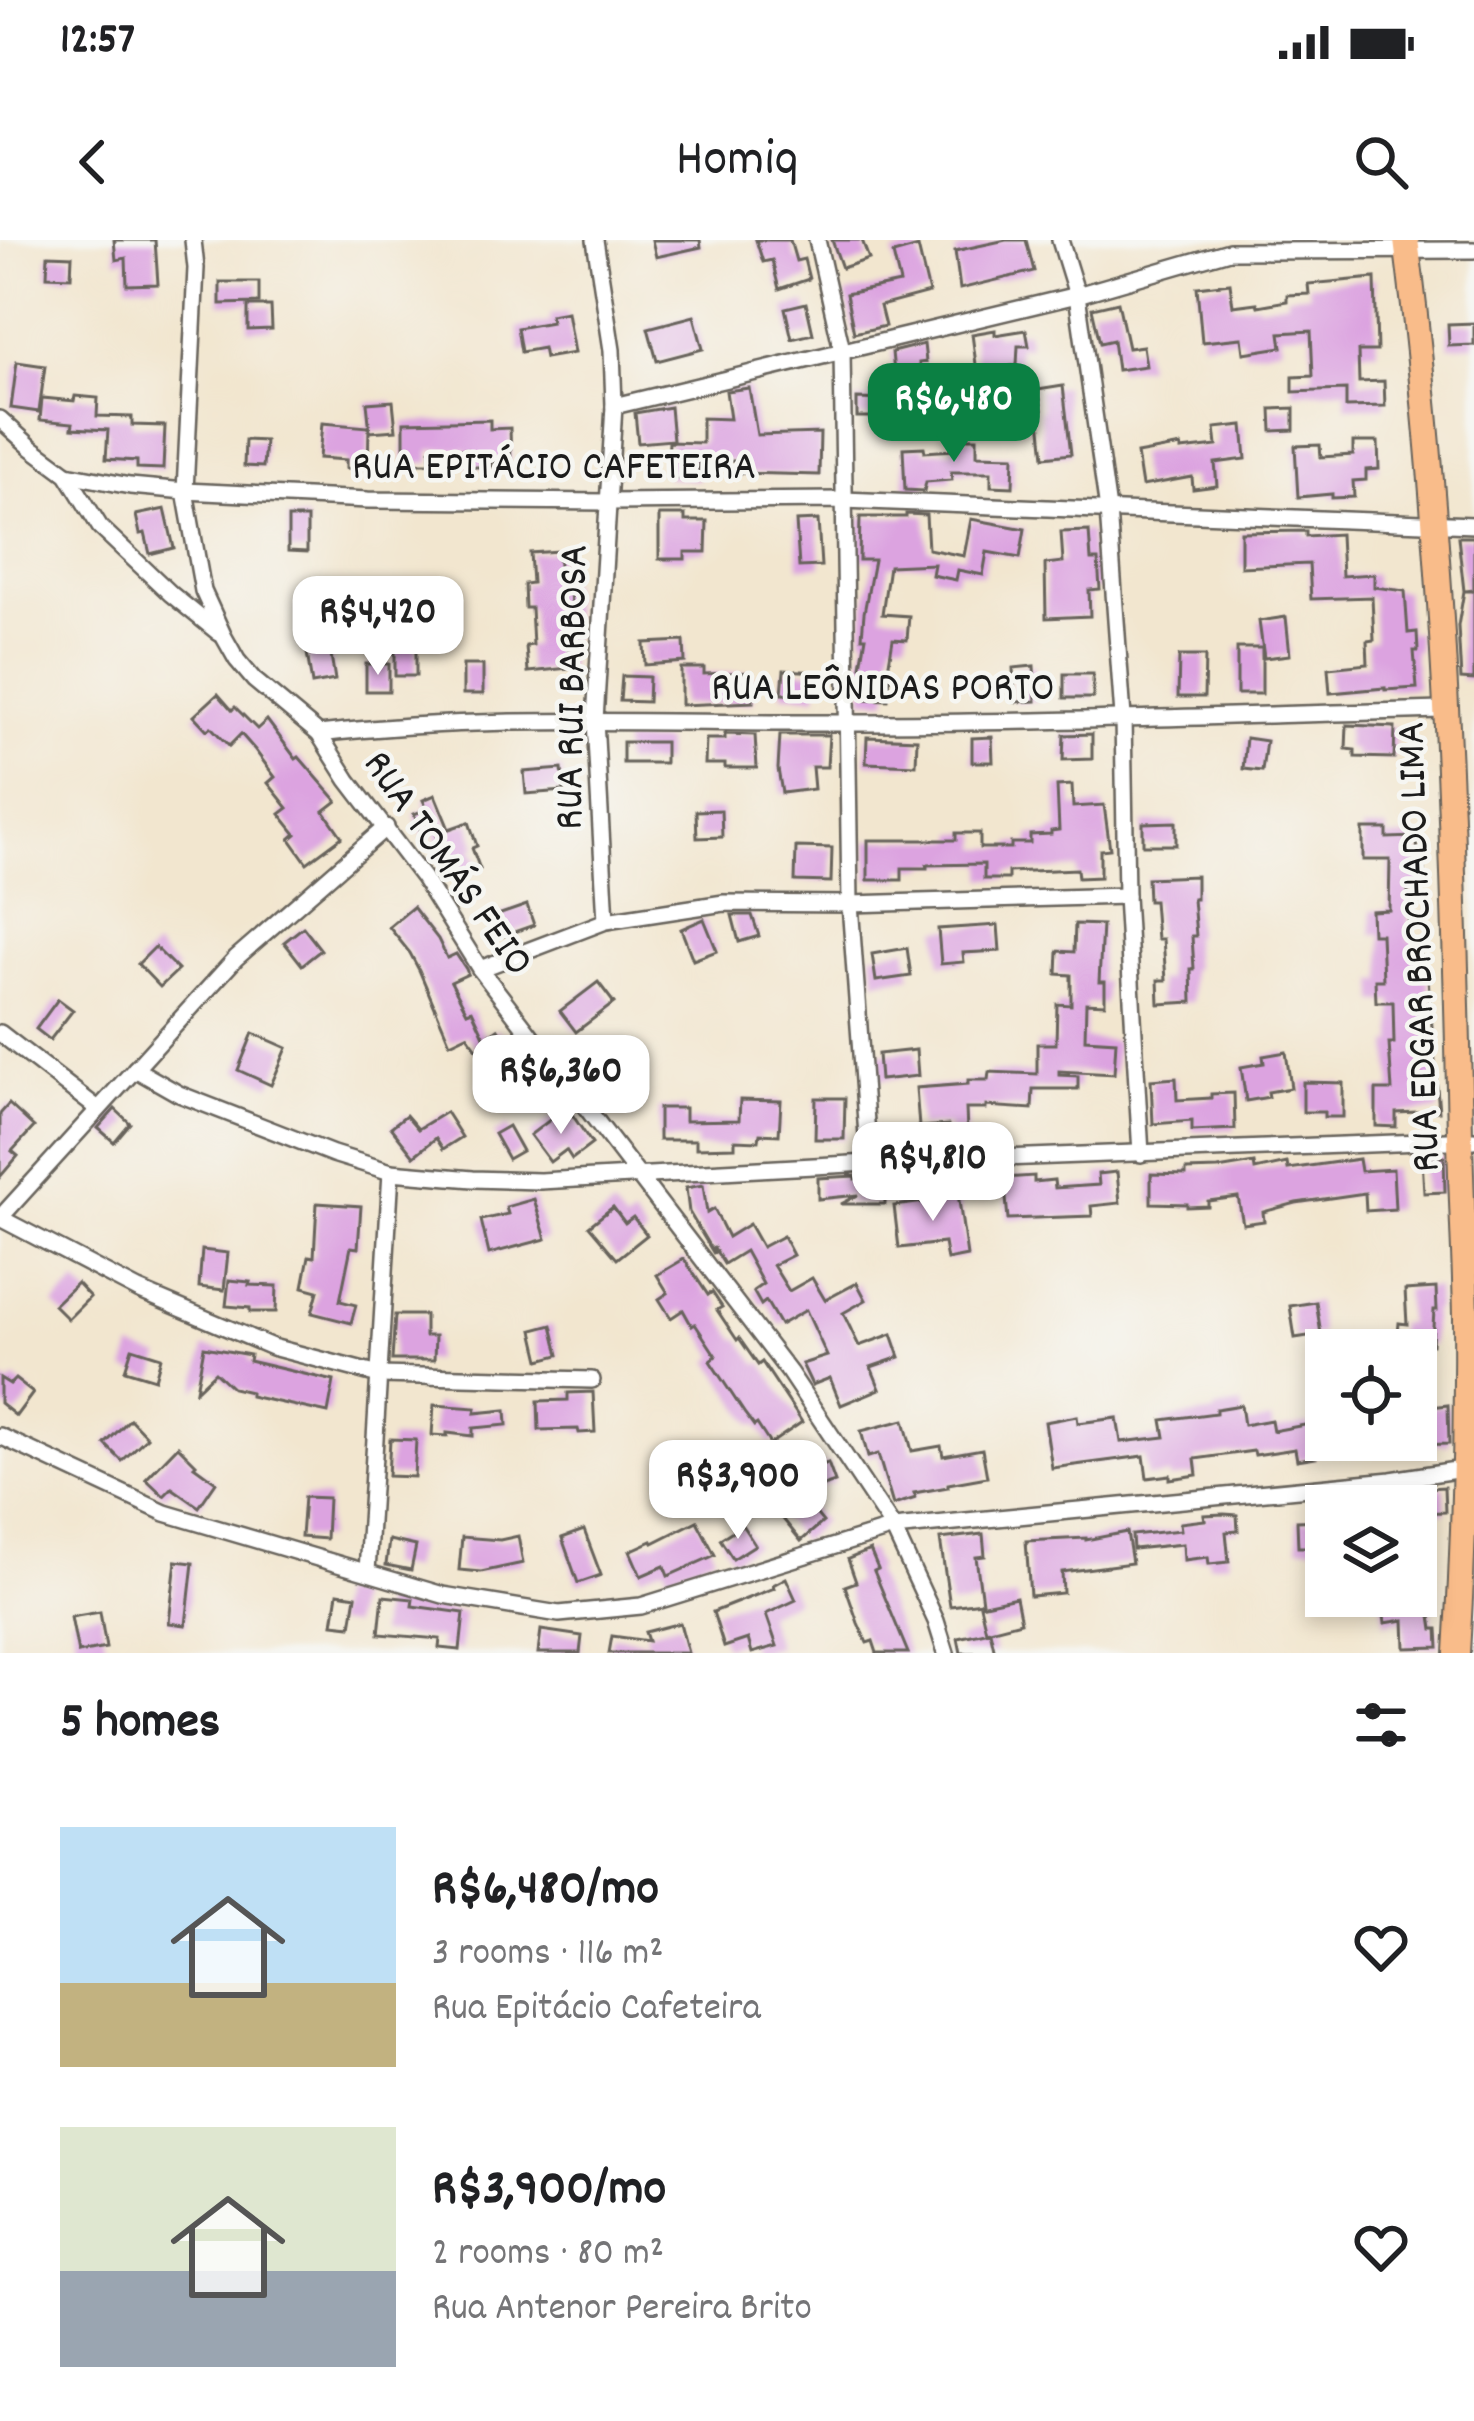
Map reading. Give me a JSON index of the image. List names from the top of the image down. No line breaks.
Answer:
{"streets":{"main road":["RUA EDGAR BROCHADO LIMA"],"street":["RUA EPITÁCIO CAFETEIRA","RUA LEÔNIDAS PORTO","RUA RUI BARBOSA","RUA TOMÁS FEIO"]},"crossings":[["RUA EPITÁCIO CAFETEIRA","RUA RUI BARBOSA"],["RUA EPITÁCIO CAFETEIRA","RUA TOMÁS FEIO"],["RUA EPITÁCIO CAFETEIRA","RUA EDGAR BROCHADO LIMA"],["RUA LEÔNIDAS PORTO","RUA RUI BARBOSA"],["RUA LEÔNIDAS PORTO","RUA TOMÁS FEIO"],["RUA LEÔNIDAS PORTO","RUA EDGAR BROCHADO LIMA"]],"page":{"status":"12:57","header":"Homiq","price":["R$6,480","R$4,420","R$6,360","R$4,810","R$3,900"],"heading":"5 homes","list":[{"name":"R$6,480/mo","note":"3 rooms · 116 m² · Rua Epitácio Cafeteira"},{"name":"R$3,900/mo","note":"2 rooms · 80 m² · Rua Antenor Pereira Brito"}]}}
